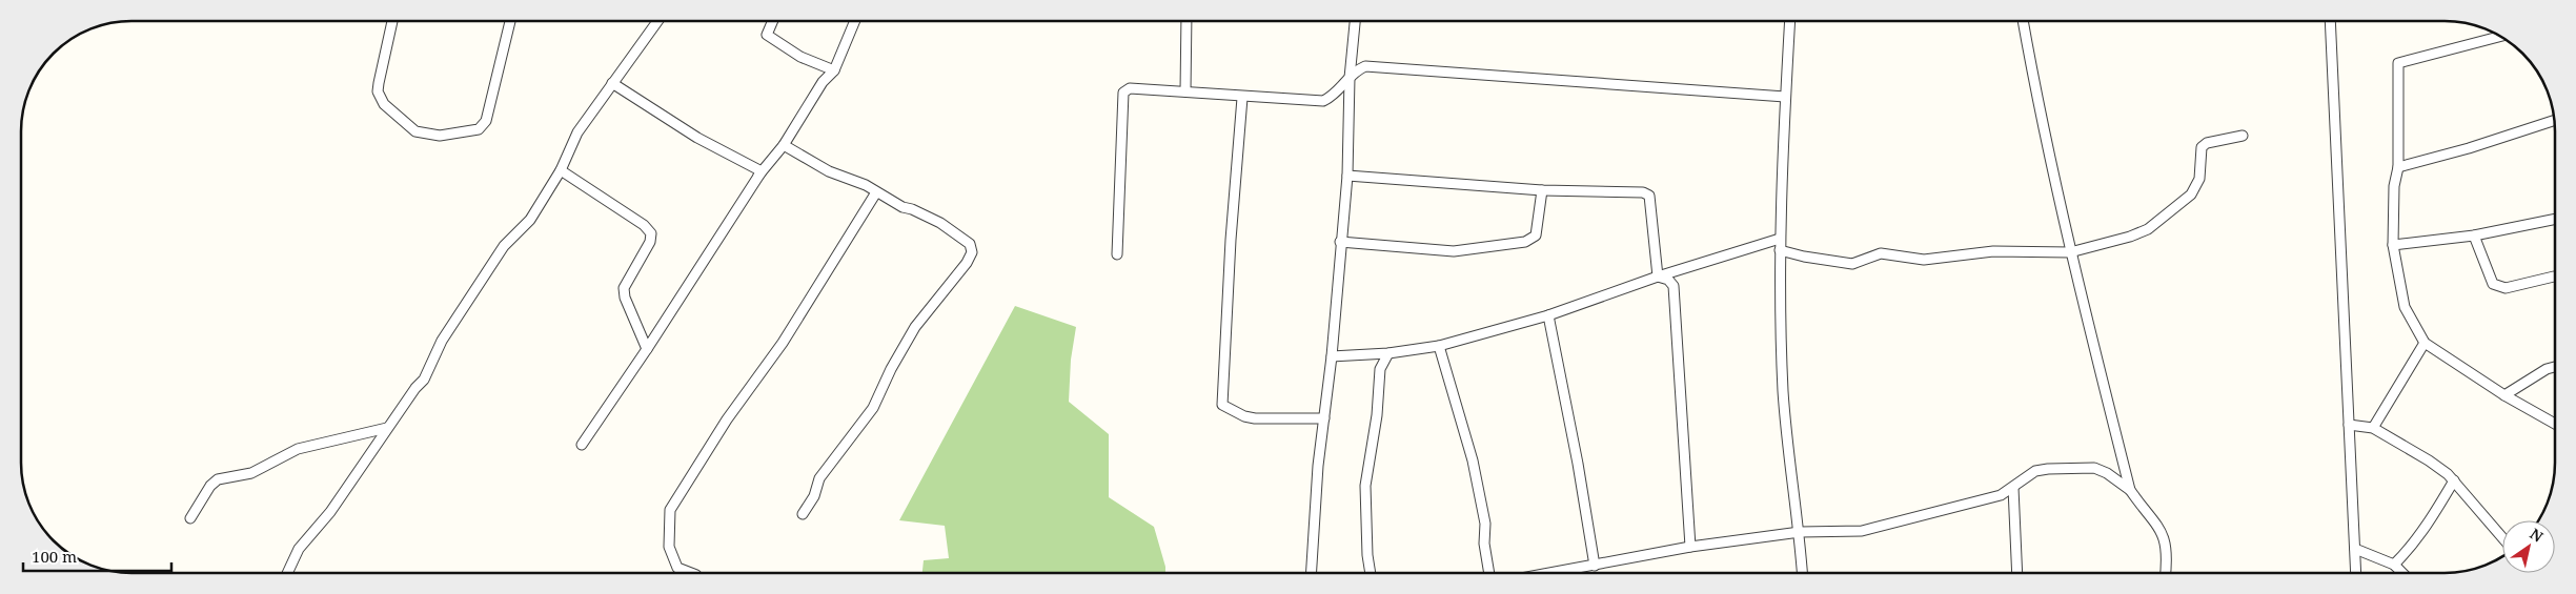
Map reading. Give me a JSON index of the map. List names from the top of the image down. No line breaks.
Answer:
{"scale_bar":"100 m","north":"top right"}
